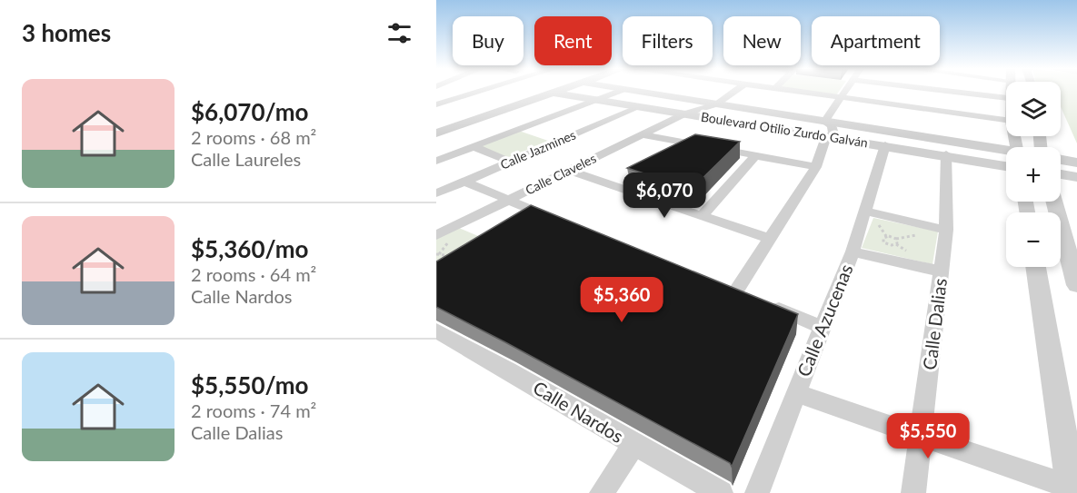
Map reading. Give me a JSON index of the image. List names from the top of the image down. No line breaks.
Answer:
{"streets":{"street":["Boulevard Otilio Zurdo Galván","Calle Jazmines","Calle Claveles","Calle Azucenas","Calle Dalias","Calle Nardos"]},"crossings":[["Boulevard Otilio Zurdo Galván","Calle Jazmines"],["Boulevard Otilio Zurdo Galván","Calle Claveles"],["Boulevard Otilio Zurdo Galván","Calle Azucenas"],["Boulevard Otilio Zurdo Galván","Calle Dalias"]],"page":{"heading":"3 homes","chip":["Buy","Rent","Filters","New","Apartment"],"list":[{"name":"$6,070/mo","note":"2 rooms · 68 m² · Calle Laureles"},{"name":"$5,360/mo","note":"2 rooms · 64 m² · Calle Nardos"},{"name":"$5,550/mo","note":"2 rooms · 74 m² · Calle Dalias"}],"map_buttons":["+","−"],"price":["$6,070","$5,360","$5,550"]}}
